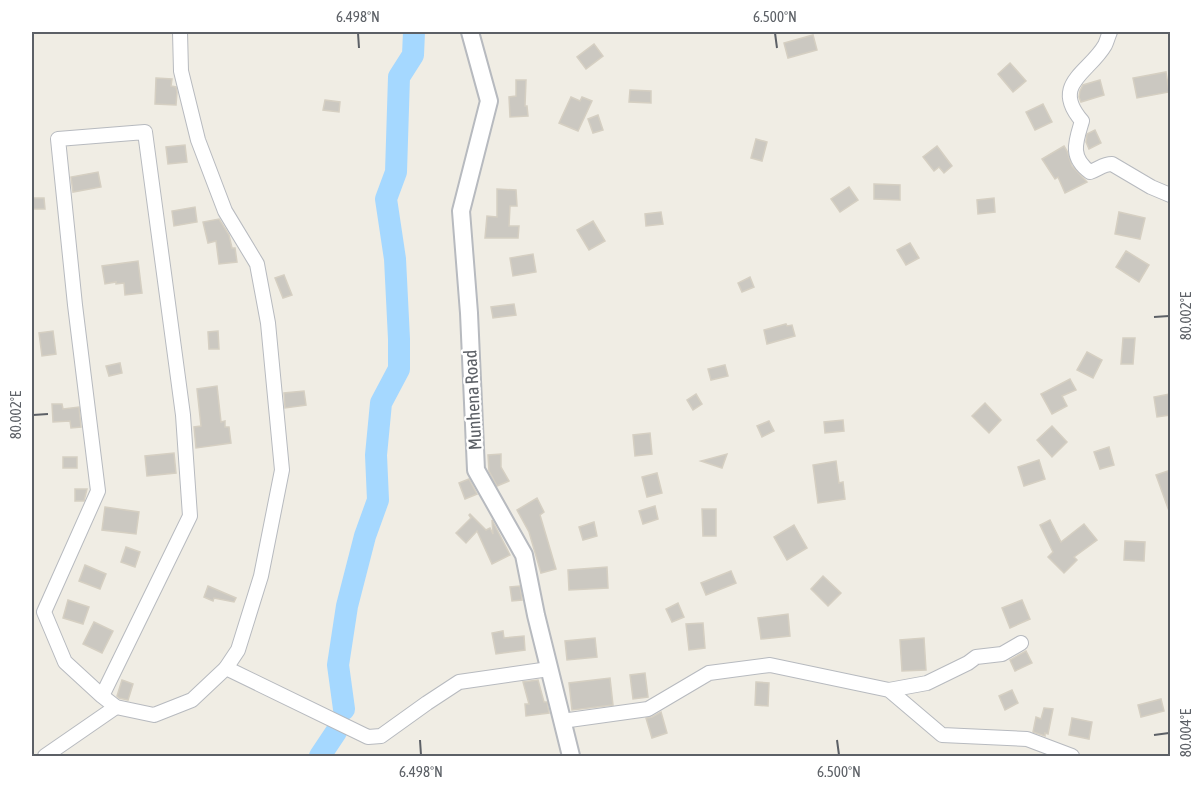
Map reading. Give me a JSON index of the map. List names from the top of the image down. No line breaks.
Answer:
{"streets":{"street":["Munhena Road"]},"coordinates":["6.498°N","6.500°N","80.002°E","80.004°E"]}
